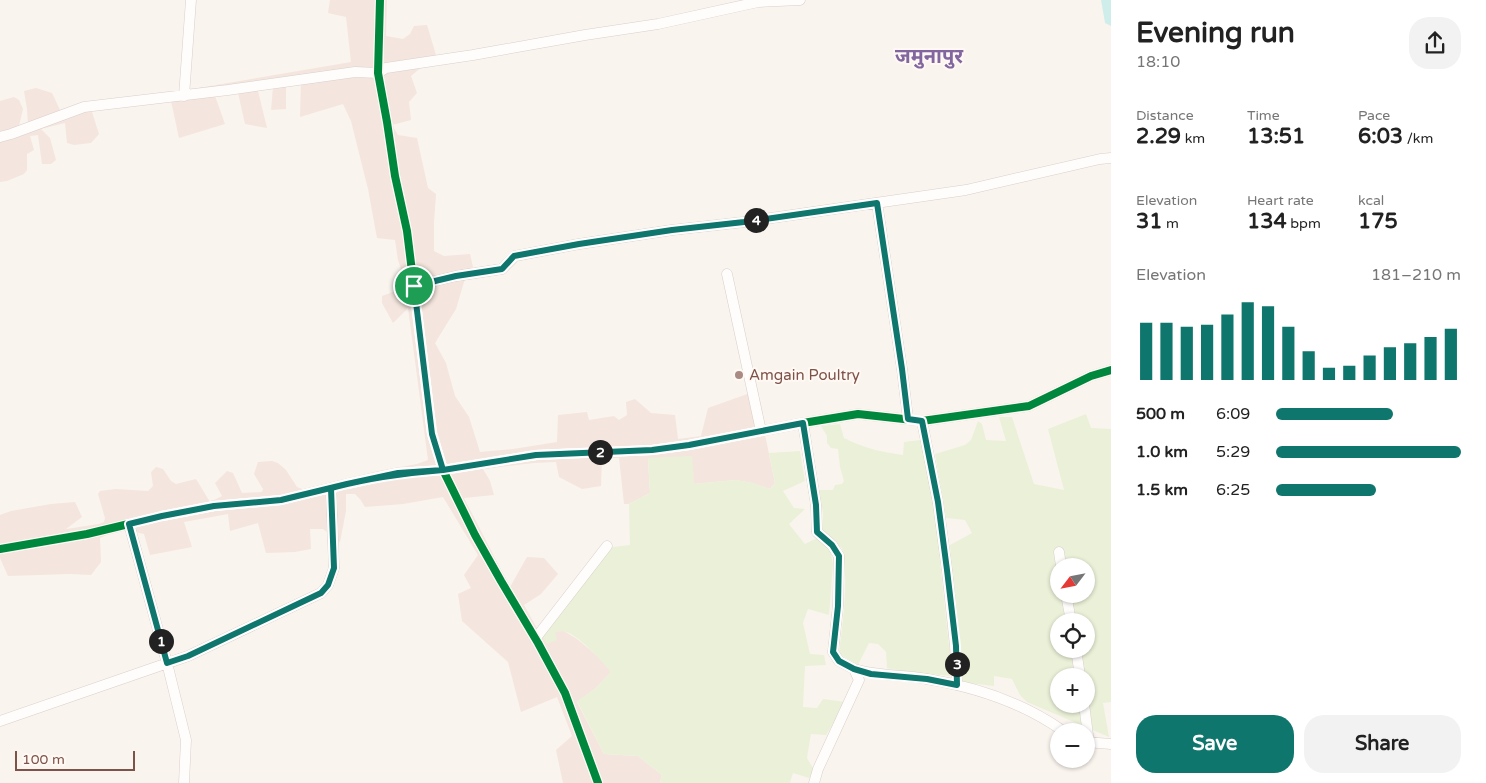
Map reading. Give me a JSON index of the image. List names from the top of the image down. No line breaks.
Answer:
{"districts":["जमुनापुर"],"places":["Amgain Poultry"],"scale_bar":"100 m","north":"bottom left","page":{"heading":["Evening run","18:10"],"stats":[["Distance","2.29 km"],["Time","13:51"],["Pace","6:03 /km"],["Elevation","31 m"],["Heart rate","134 bpm"],["kcal","175"]],"pins":["4","2","1","3"],"chart":["Elevation","181–210 m"],"list":[{"name":"500 m","note":"6:09"},{"name":"1.0 km","note":"5:29"},{"name":"1.5 km","note":"6:25"}],"map_buttons":["+","−"],"buttons":["Save","Share"],"scale":"100 m"}}
